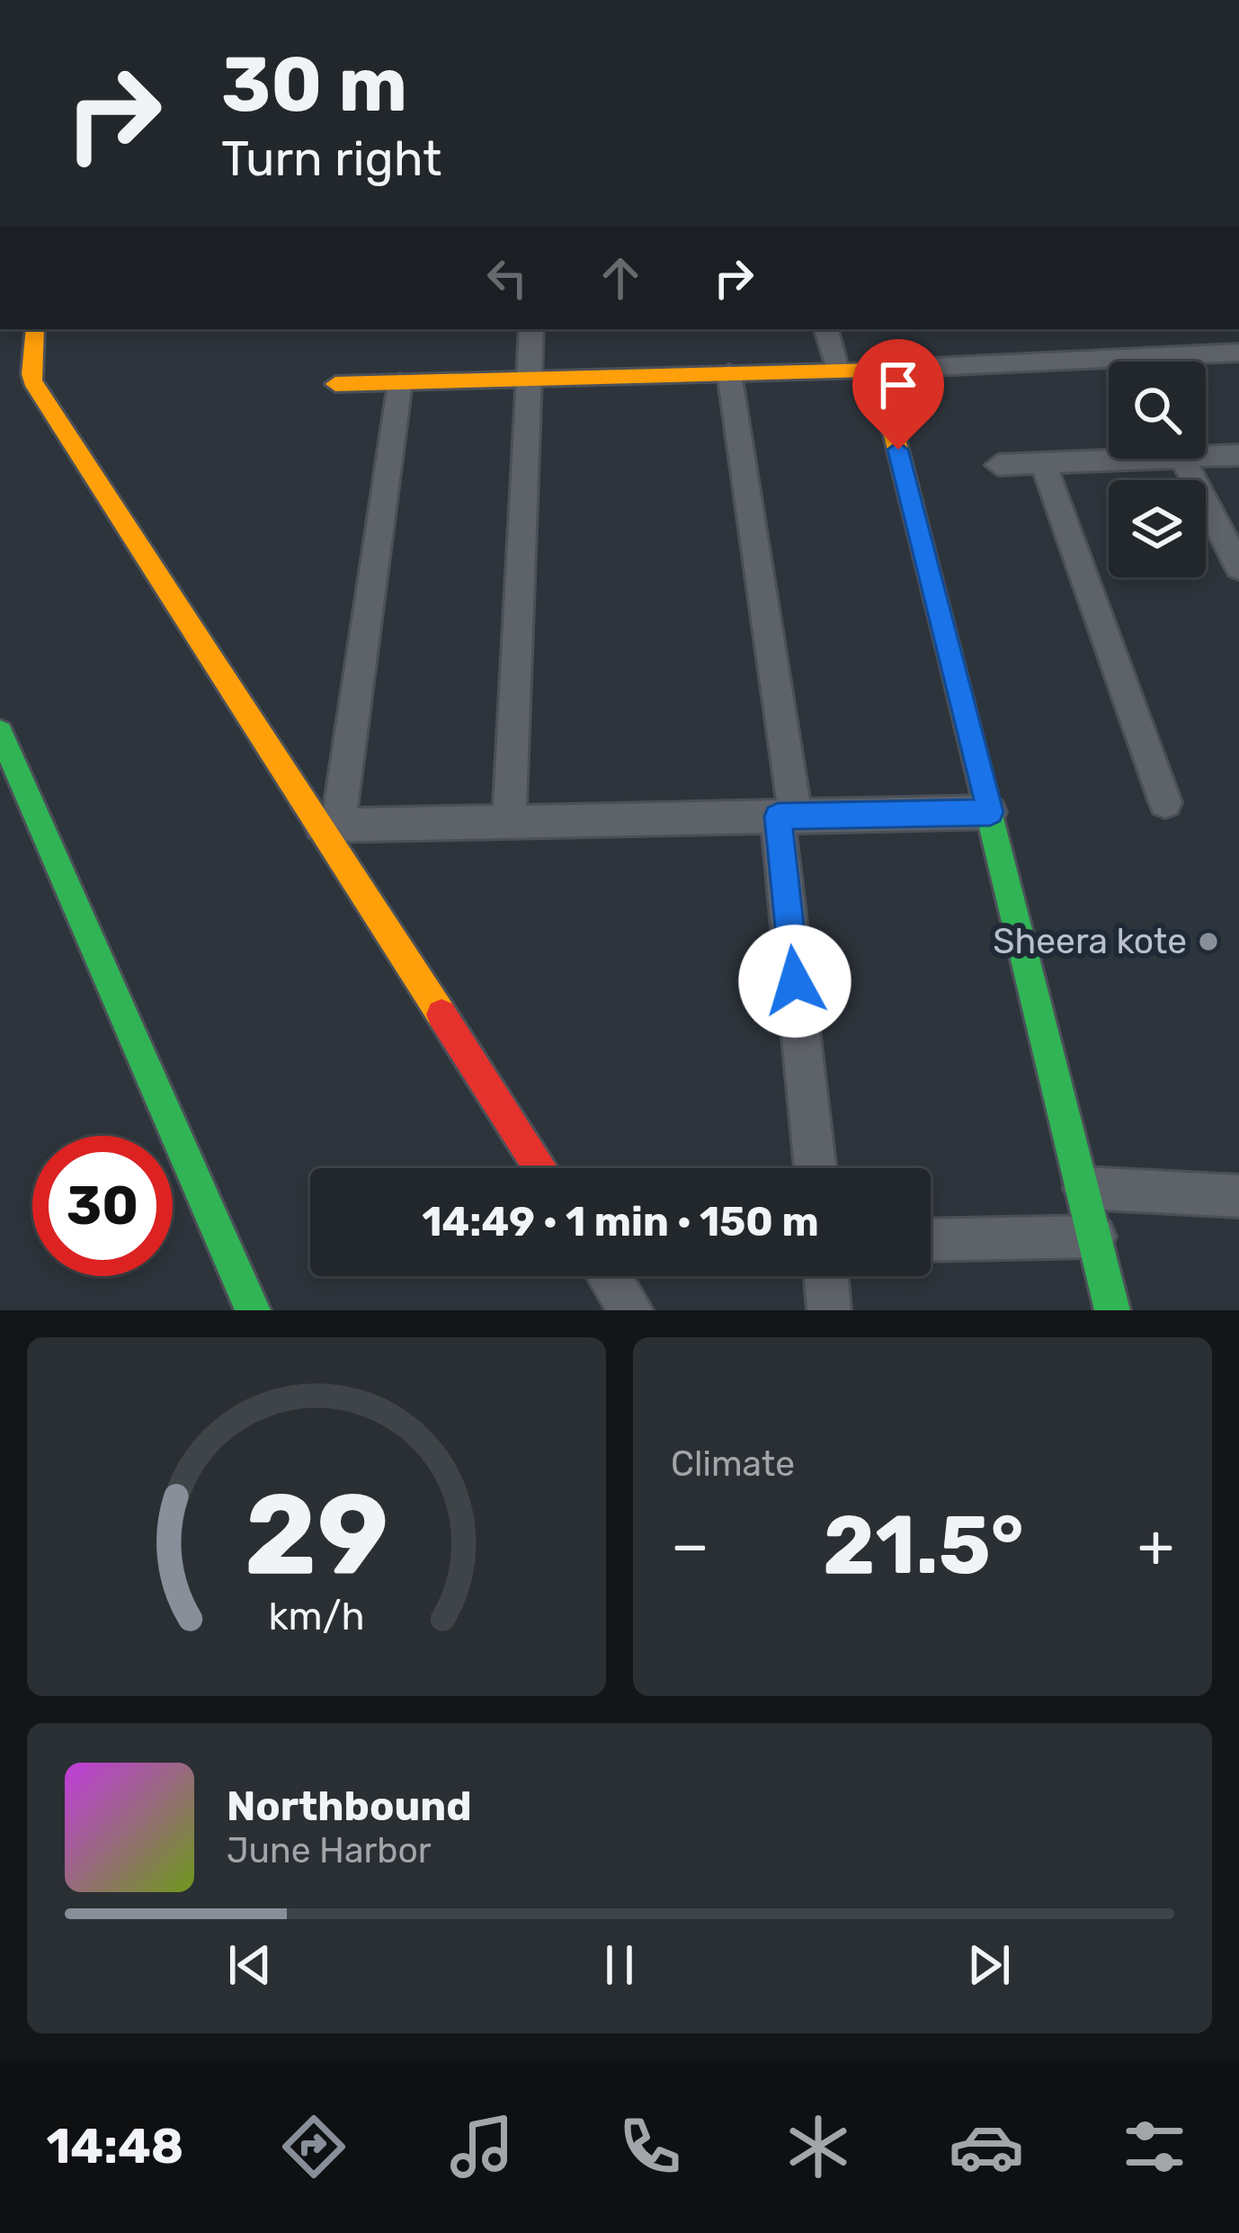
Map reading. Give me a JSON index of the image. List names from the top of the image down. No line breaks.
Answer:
{"places":["Sheera kote"],"page":{"turn":["30 m","Turn right"],"limit":"30","trip":"14:49 · 1 min · 150 m","tile":"Climate","heat":["−","21.5°","+"],"song":["Northbound","June Harbor"],"tabs":"14:48","gauge":["29","km/h"]}}
